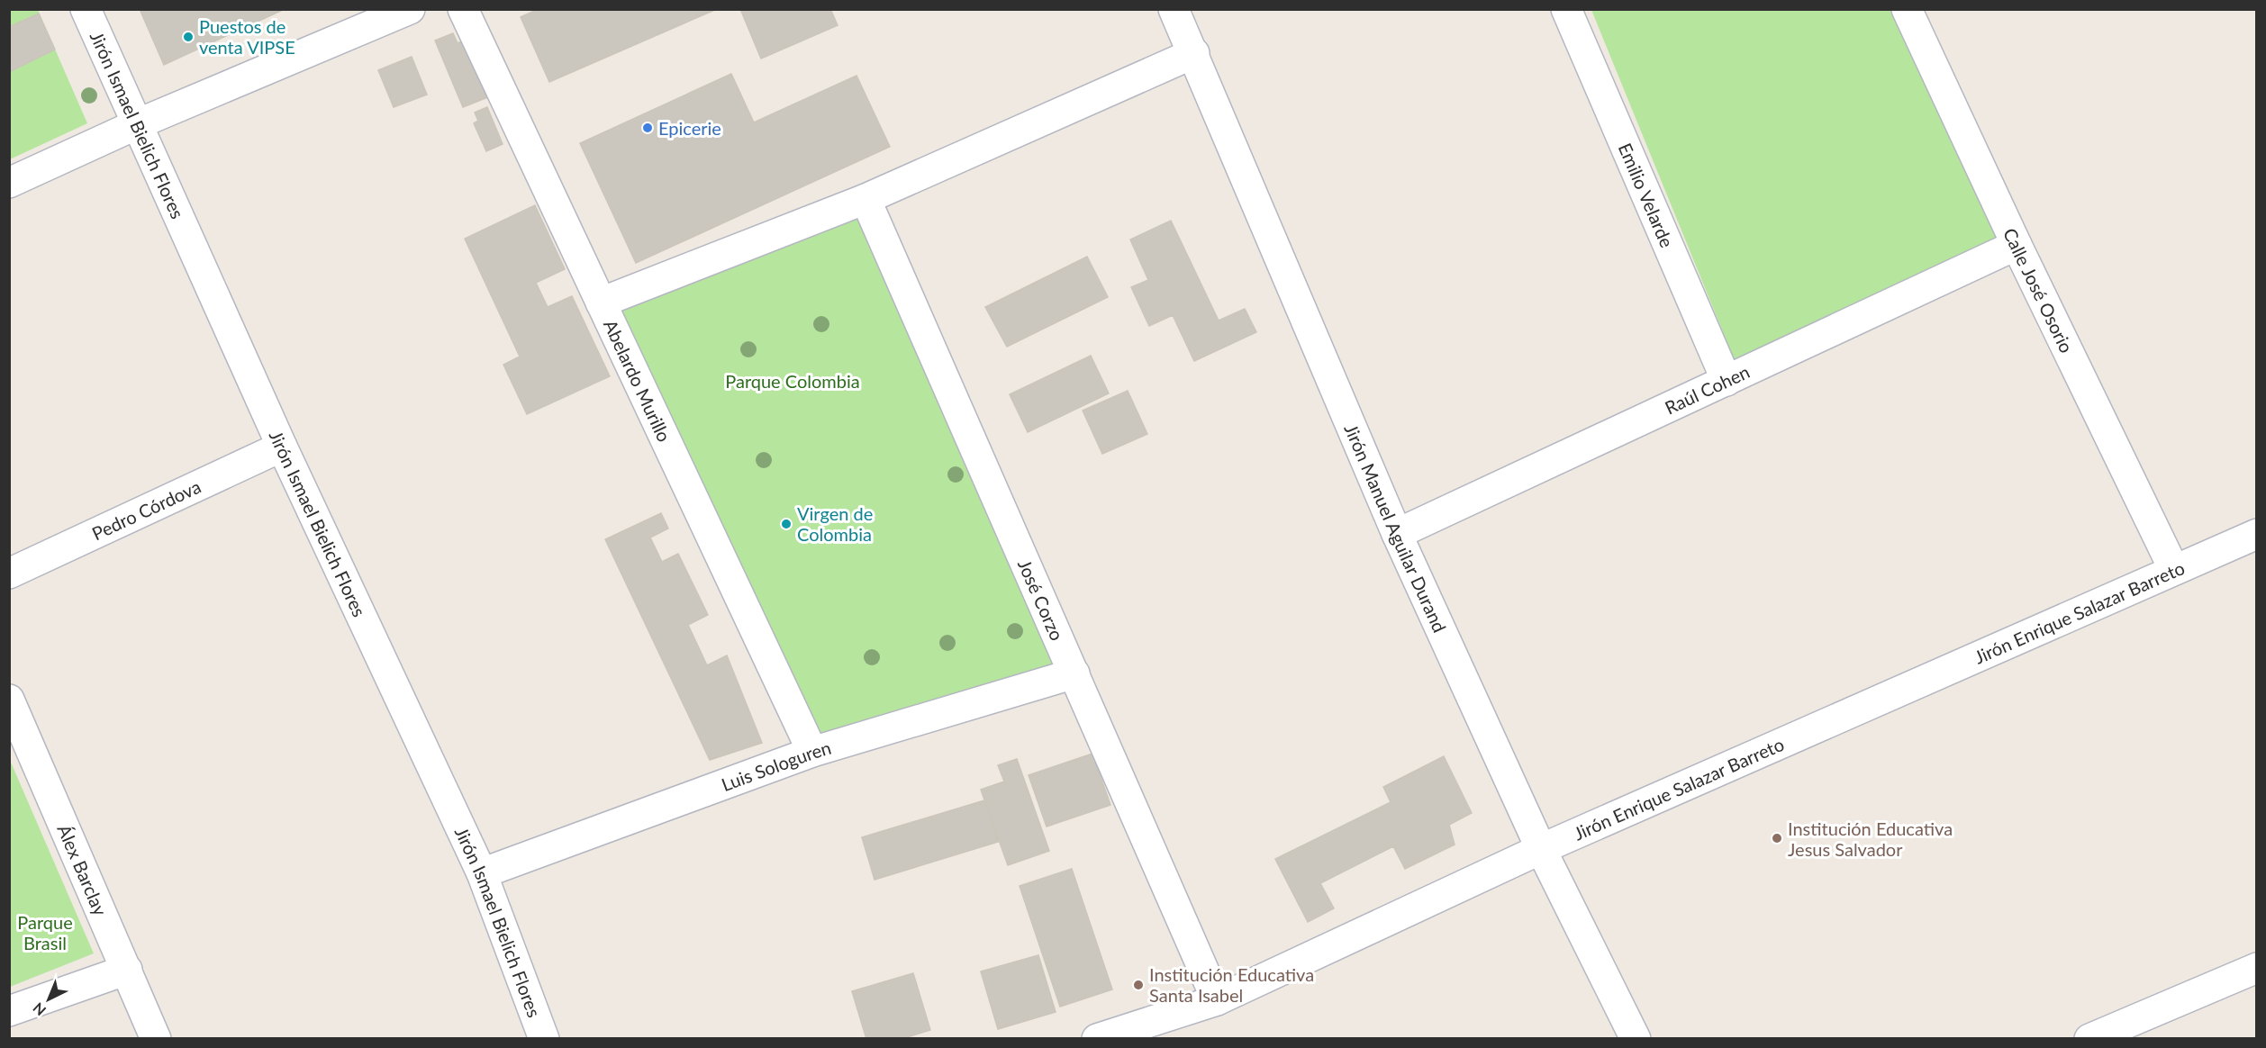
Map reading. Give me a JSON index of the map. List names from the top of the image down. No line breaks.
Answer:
{"streets":{"street":["Jirón Ismael Bielich Flores","Emilio Velarde","Calle José Osorio","Abelardo Murillo","Raúl Cohen","Pedro Córdova","Jirón Manuel Aguilar Durand","José Corzo","Jirón Enrique Salazar Barreto","Luis Sologuren","Álex Barclay"]},"crossings":[["Jirón Ismael Bielich Flores","Pedro Córdova"],["Jirón Ismael Bielich Flores","Luis Sologuren"],["Emilio Velarde","Raúl Cohen"],["Calle José Osorio","Raúl Cohen"],["Calle José Osorio","Jirón Enrique Salazar Barreto"],["Abelardo Murillo","Luis Sologuren"],["Raúl Cohen","Jirón Manuel Aguilar Durand"],["Jirón Manuel Aguilar Durand","Jirón Enrique Salazar Barreto"],["José Corzo","Jirón Enrique Salazar Barreto"],["José Corzo","Luis Sologuren"]],"parks":["Parque Colombia","Parque Brasil"],"places":["Puestos de venta VIPSE","Epicerie","Virgen de Colombia","Institución Educativa Jesus Salvador","Institución Educativa Santa Isabel"],"north":"bottom left"}
